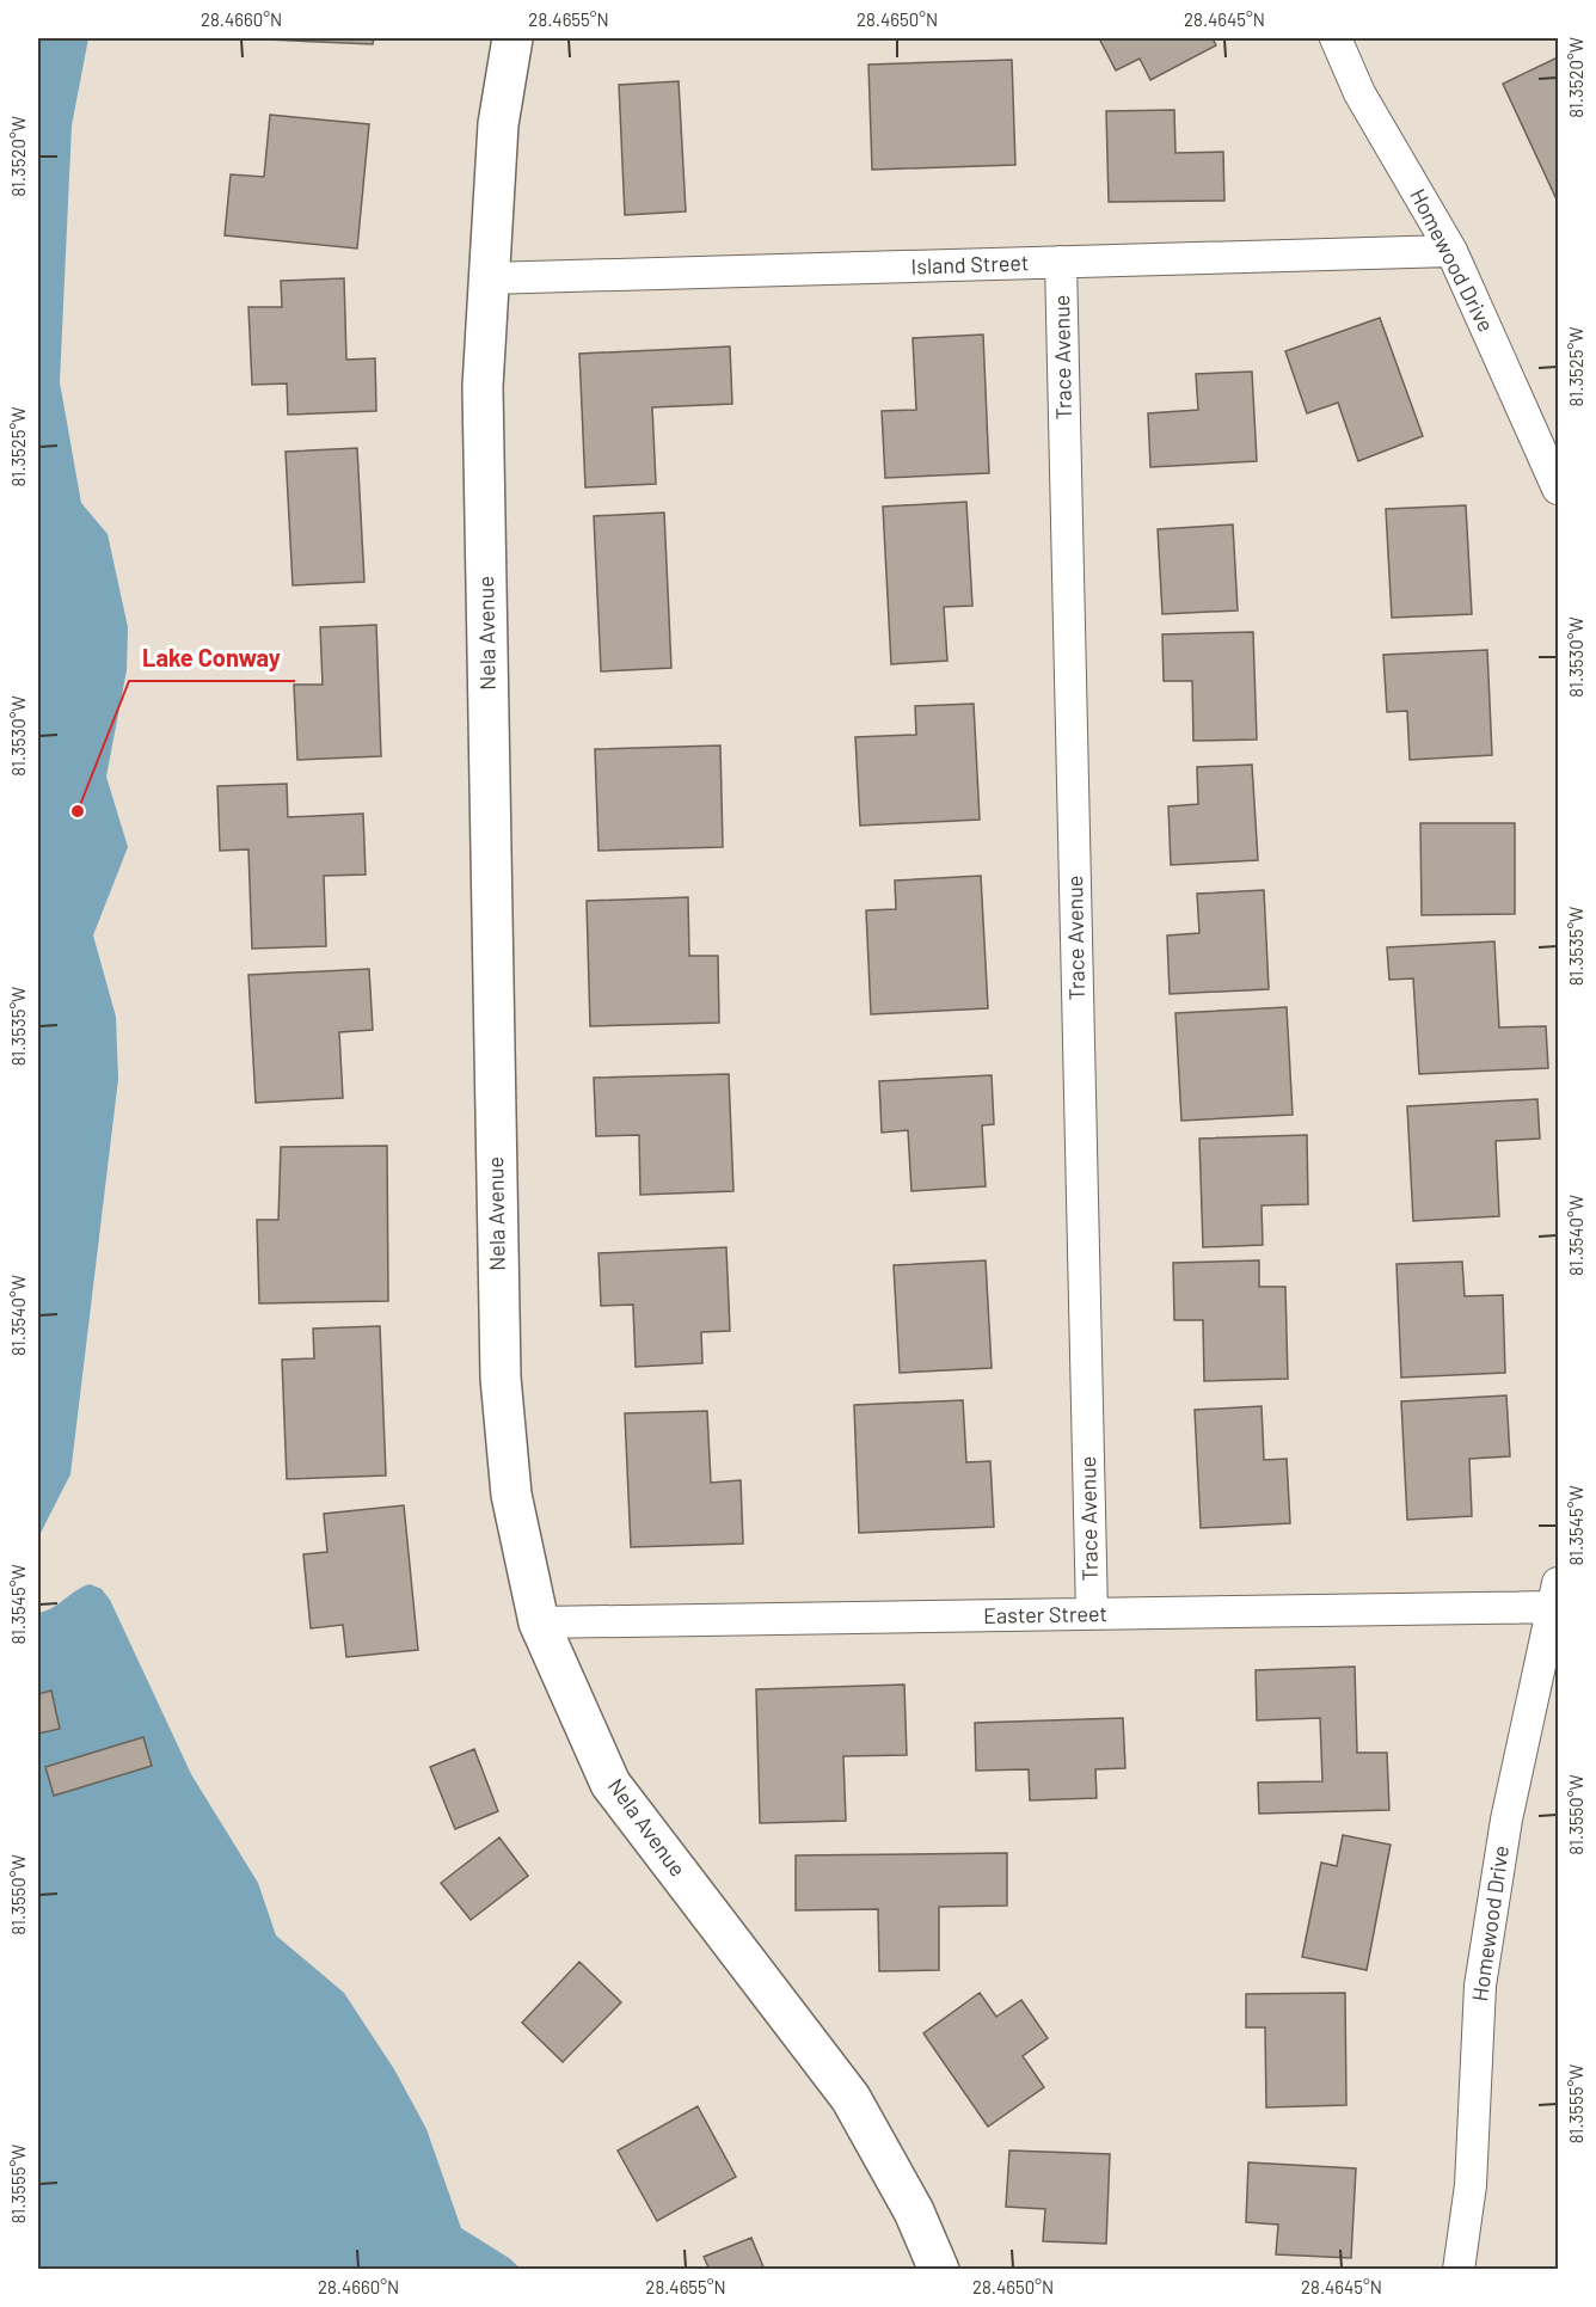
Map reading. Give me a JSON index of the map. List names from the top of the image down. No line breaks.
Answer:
{"streets":{"street":["Homewood Drive","Island Street","Trace Avenue","Nela Avenue","Easter Street"]},"crossings":[["Homewood Drive","Island Street"],["Homewood Drive","Easter Street"],["Island Street","Trace Avenue"],["Island Street","Nela Avenue"],["Trace Avenue","Easter Street"],["Nela Avenue","Easter Street"]],"places":["Lake Conway"],"coordinates":["28.4660°N","28.4655°N","28.4650°N","28.4645°N","81.3520°W","81.3525°W","81.3530°W","81.3535°W","81.3540°W","81.3545°W","81.3550°W","81.3555°W"]}
